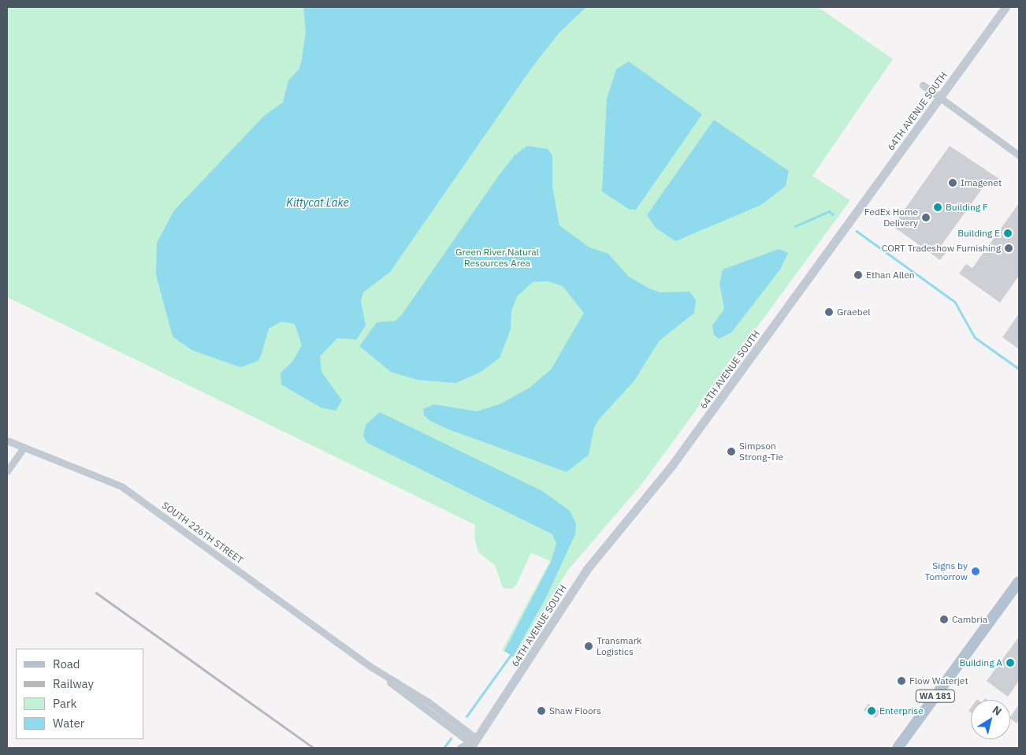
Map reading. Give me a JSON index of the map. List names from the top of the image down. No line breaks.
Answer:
{"streets":{"main road":["WA 181"],"street":["64TH AVENUE SOUTH","SOUTH 226TH STREET"]},"crossings":[["64TH AVENUE SOUTH","SOUTH 226TH STREET"]],"water":["Kittycat Lake"],"parks":["Green River Natural Resources Area"],"places":["Imagenet","Building F","FedEx Home Delivery","Building E","CORT Tradeshow Furnishing","Ethan Allen","Graebel","Simpson Strong-Tie","Signs by Tomorrow","Cambria","Transmark Logistics","Building A","Flow Waterjet","Shaw Floors","Enterprise"],"legend":["Road","Railway","Park","Water"],"north":"top right"}
